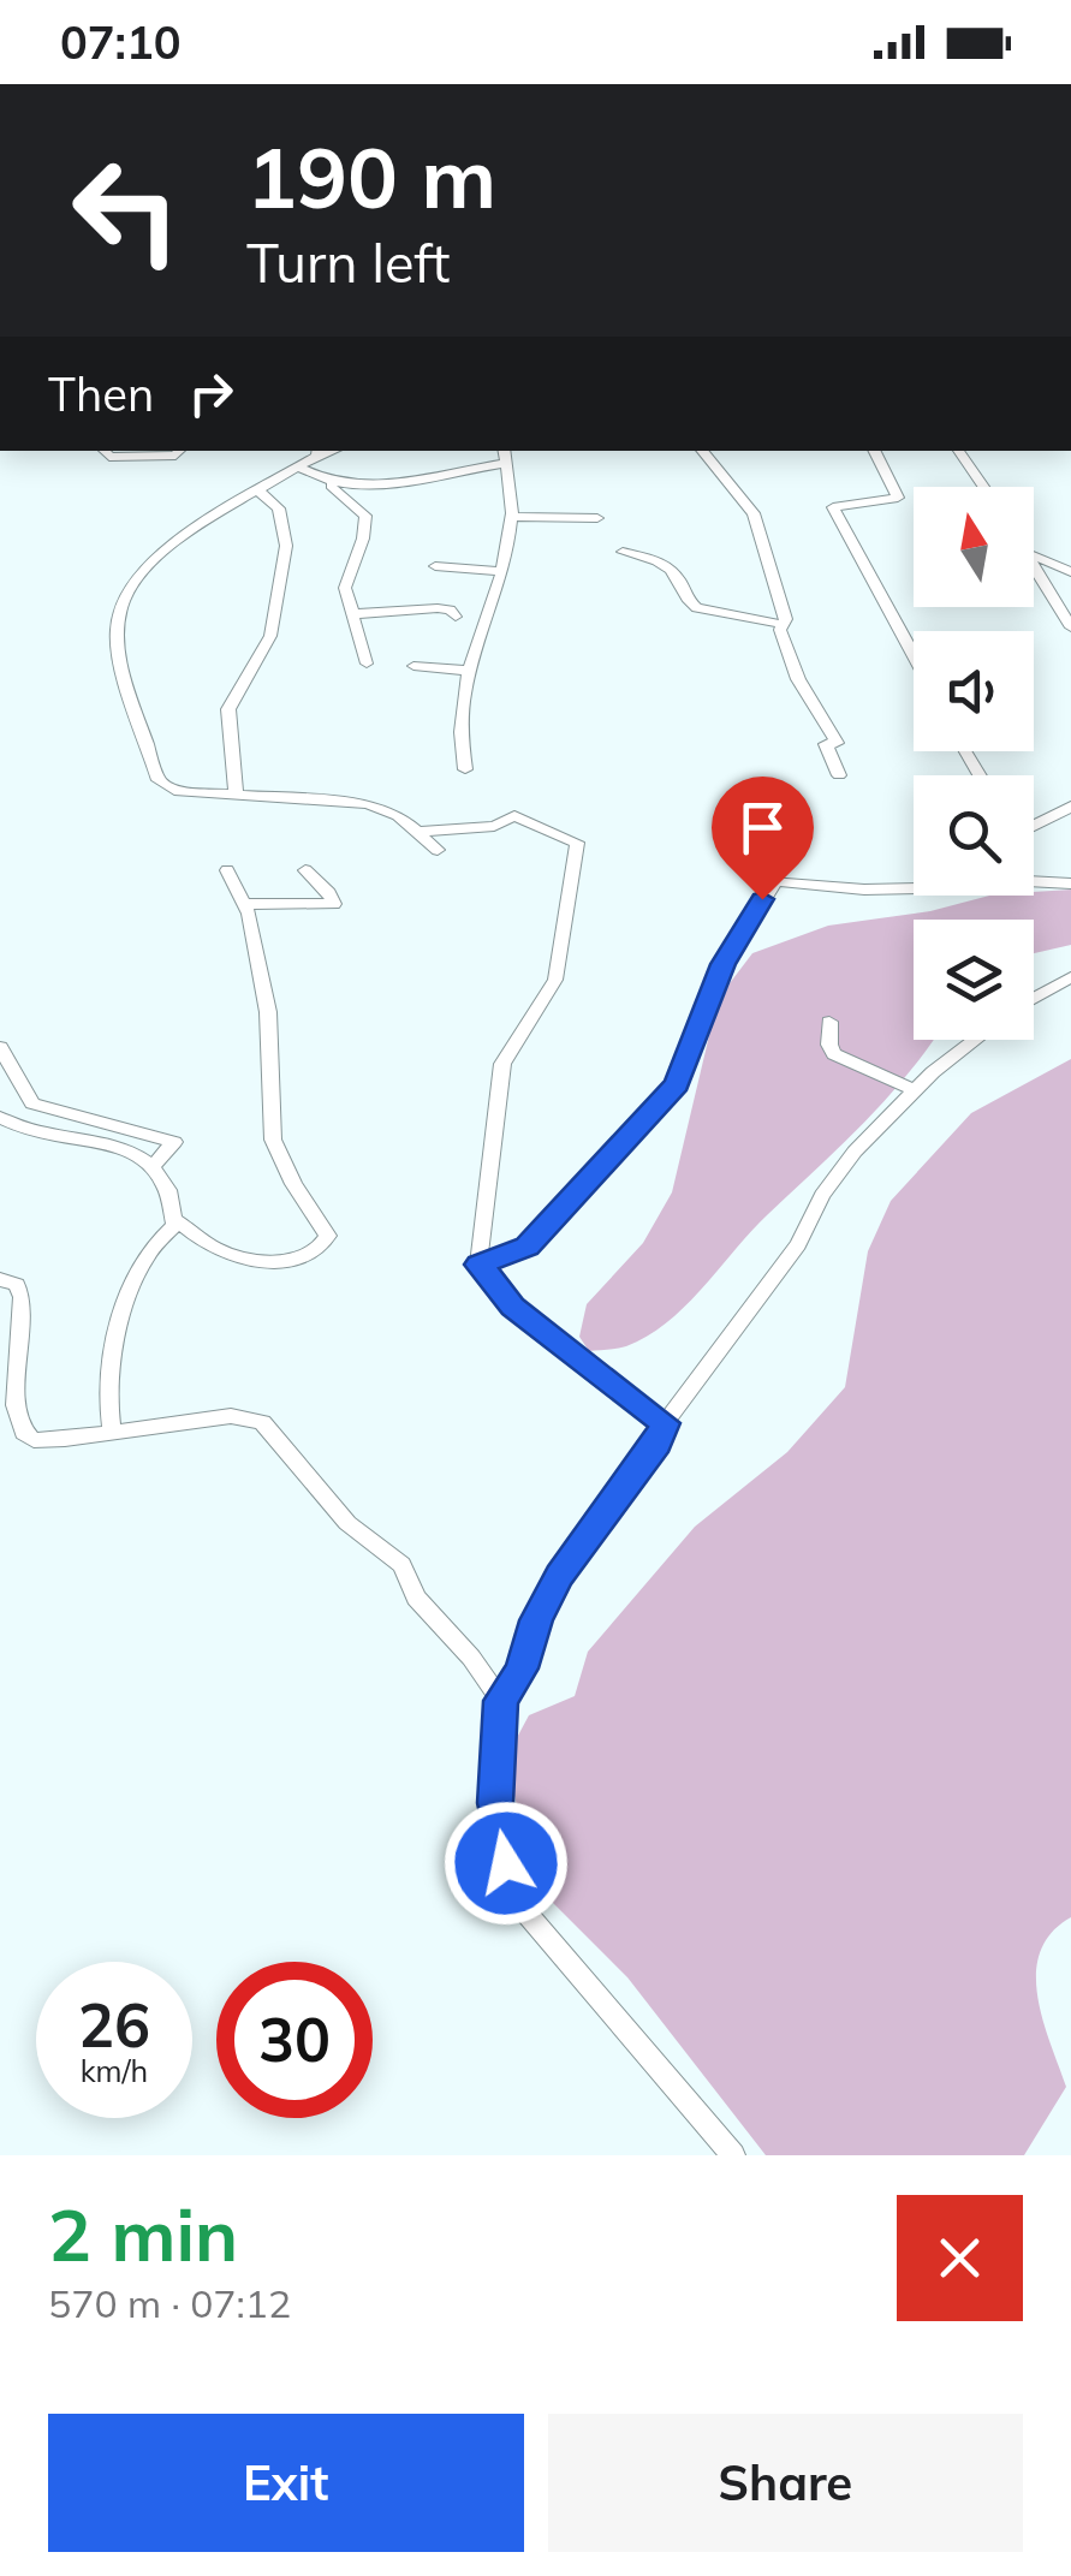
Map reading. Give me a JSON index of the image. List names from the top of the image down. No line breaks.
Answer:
{"north":"top","page":{"status":"07:10","turn":["190 m","Turn left"],"then":"Then","speed":"26 km/h","limit":"30","heading":["2 min","570 m · 07:12"],"buttons":["Exit","Share"]}}
